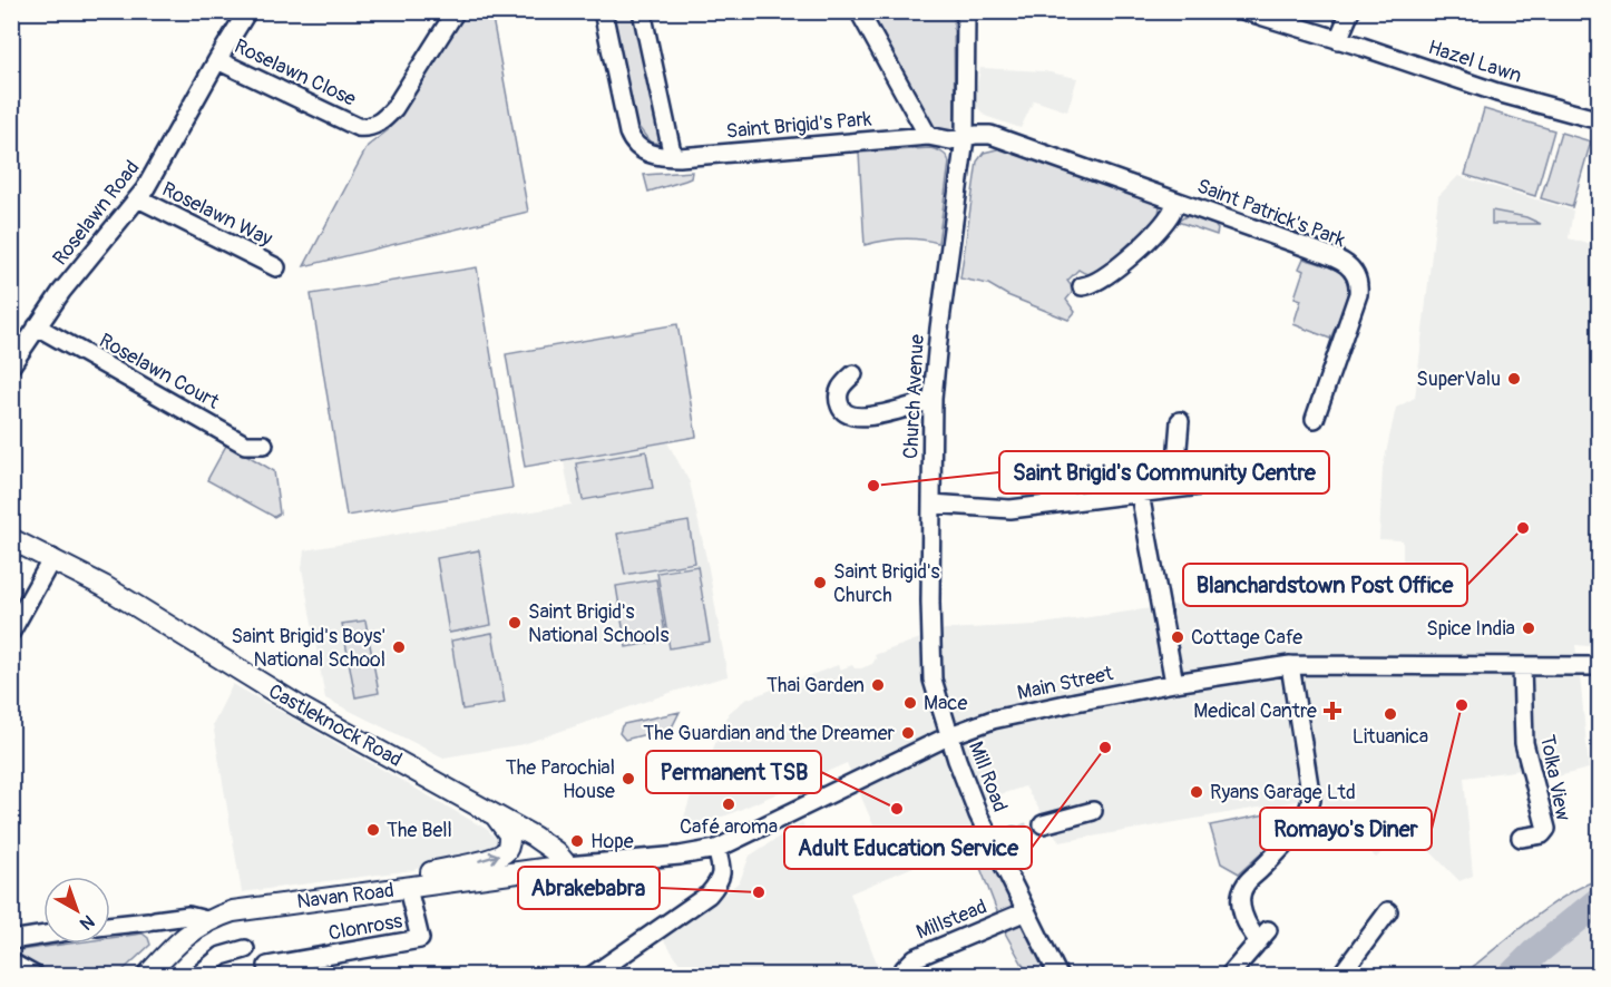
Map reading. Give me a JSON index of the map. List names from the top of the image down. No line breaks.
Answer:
{"streets":{"main road":["Castleknock Road","Navan Road"],"street":["Hazel Lawn","Roselawn Close","Saint Brigid's Park","Roselawn Road","Saint Patrick's Park","Roselawn Way","Roselawn Court","Church Avenue","Main Street","Mill Road","Tolka View","Millstead","Clonross"]},"crossings":[["Roselawn Close","Roselawn Road"],["Saint Brigid's Park","Saint Patrick's Park"],["Saint Brigid's Park","Church Avenue"],["Roselawn Road","Roselawn Way"],["Roselawn Road","Roselawn Court"],["Saint Patrick's Park","Church Avenue"],["Church Avenue","Main Street"],["Church Avenue","Mill Road"],["Main Street","Castleknock Road"],["Main Street","Mill Road"],["Main Street","Tolka View"],["Main Street","Navan Road"],["Castleknock Road","Navan Road"],["Castleknock Road","Clonross"],["Mill Road","Millstead"],["Navan Road","Clonross"]],"places":{"other":["SuperValu","Saint Brigid's Community Centre","Blanchardstown Post Office","Saint Brigid's Church","Saint Brigid's National Schools","Spice India","Cottage Cafe","Saint Brigid's Boys' National School","Thai Garden","Mace","Romayo's Diner","Lituanica","The Guardian and the Dreamer","Adult Education Service","The Parochial House","Ryans Garage Ltd","Café aroma","Permanent TSB","The Bell","Hope","Abrakebabra"],"health":["Medical Cantre"]},"north":"bottom right"}
